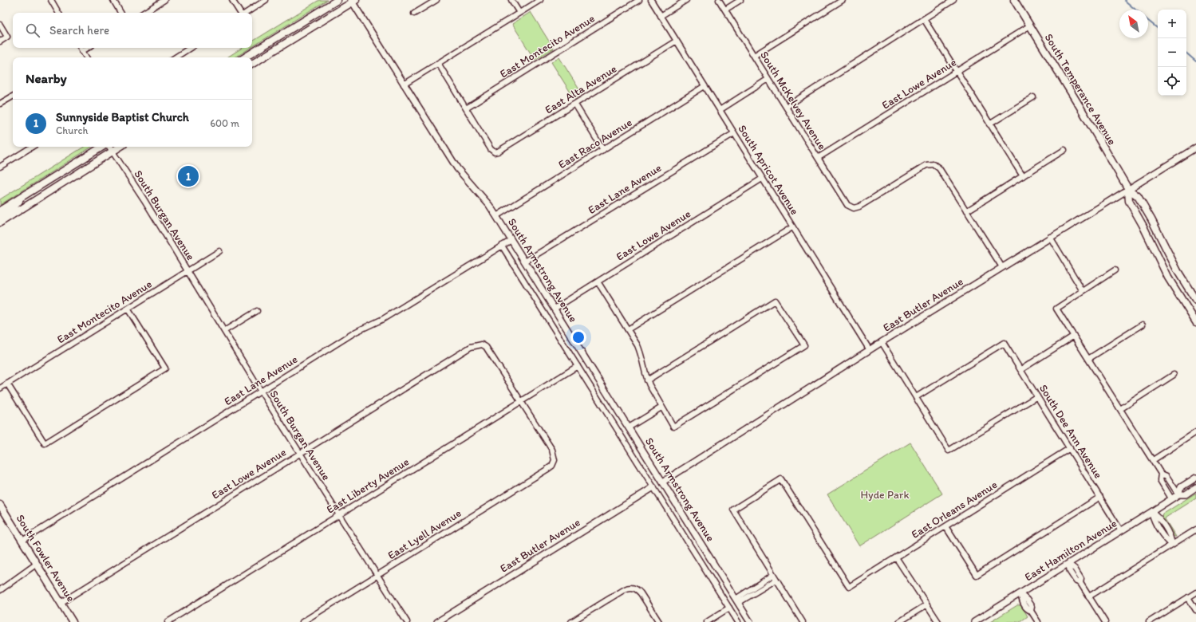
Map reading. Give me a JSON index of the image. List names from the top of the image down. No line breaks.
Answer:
{"streets":{"main road":["South Temperance Avenue","South Fowler Avenue"],"street":["East Montecito Avenue","East Lowe Avenue","East Alta Avenue","South McKelvey Avenue","East Raco Avenue","South Apricot Avenue","East Lane Avenue","South Burgan Avenue","South Armstrong Avenue","East Butler Avenue","South Dee Ann Avenue","East Liberty Avenue","East Orleans Avenue","East Lyell Avenue","East Hamilton Avenue"]},"crossings":[["East Montecito Avenue","East Alta Avenue"],["East Montecito Avenue","South Burgan Avenue"],["East Lowe Avenue","South Temperance Avenue"],["East Lowe Avenue","South McKelvey Avenue"],["East Lowe Avenue","South Apricot Avenue"],["East Lowe Avenue","South Burgan Avenue"],["East Lowe Avenue","South Armstrong Avenue"],["East Lowe Avenue","East Liberty Avenue"],["East Lowe Avenue","East Lyell Avenue"],["East Lowe Avenue","South Fowler Avenue"],["East Alta Avenue","South Apricot Avenue"],["South Temperance Avenue","East Butler Avenue"],["East Raco Avenue","South Apricot Avenue"],["East Raco Avenue","South Armstrong Avenue"],["South Apricot Avenue","East Lane Avenue"],["South Apricot Avenue","East Butler Avenue"],["East Lane Avenue","South Burgan Avenue"],["East Lane Avenue","South Armstrong Avenue"],["East Lane Avenue","South Fowler Avenue"],["South Burgan Avenue","East Liberty Avenue"],["South Burgan Avenue","East Lyell Avenue"],["South Armstrong Avenue","East Butler Avenue"],["South Armstrong Avenue","East Liberty Avenue"],["South Dee Ann Avenue","East Orleans Avenue"],["South Dee Ann Avenue","East Hamilton Avenue"],["East Liberty Avenue","East Lyell Avenue"]],"parks":["Hyde Park"],"north":"top left","page":{"map_buttons":["+","−"],"search":"Search here","heading":"Nearby","list":[{"mark":"1","name":"Sunnyside Baptist Church","note":"Church","value":"600 m"}],"pins":"1"}}
